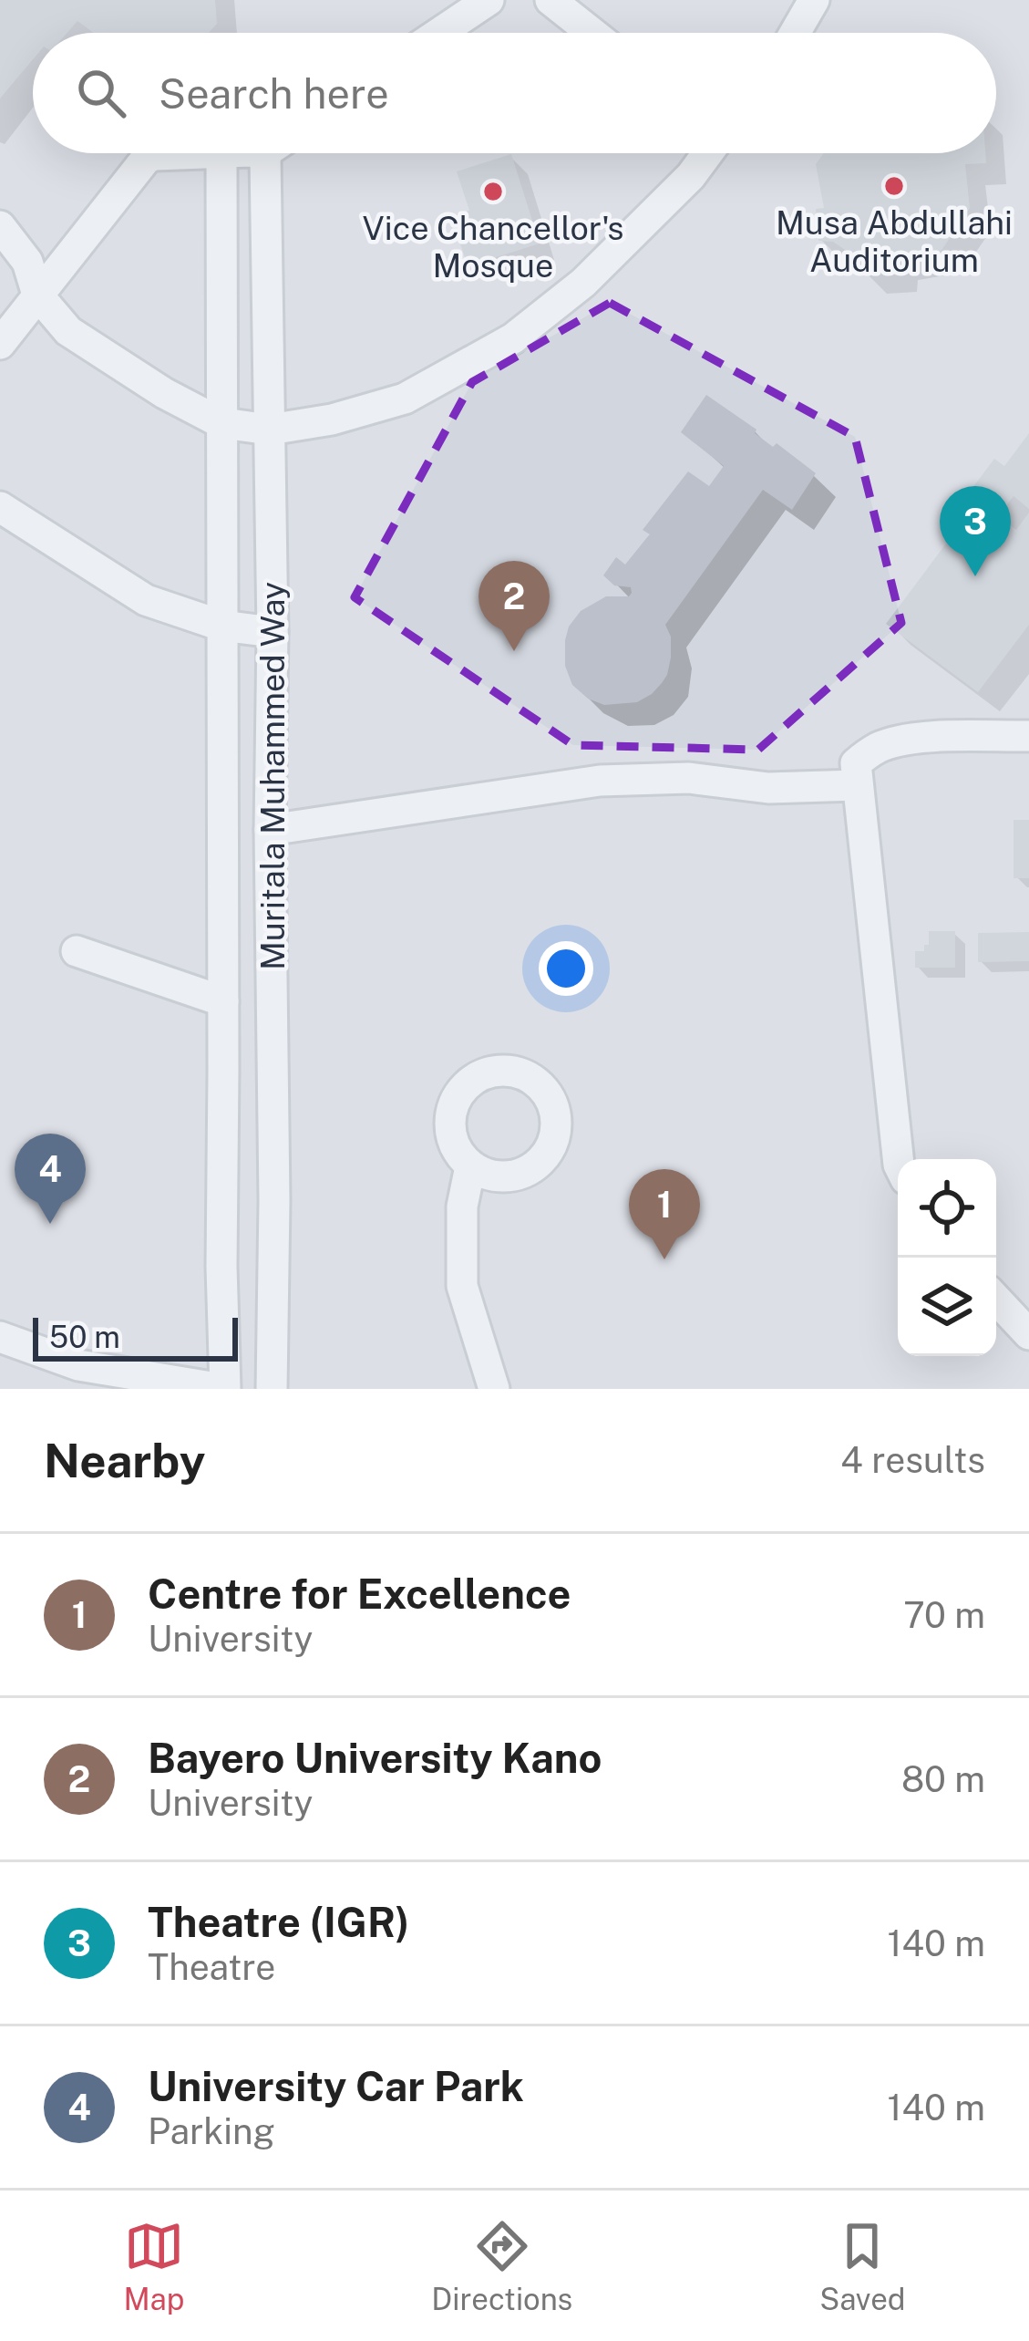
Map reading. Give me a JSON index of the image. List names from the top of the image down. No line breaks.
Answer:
{"streets":{"lane":["Muritala Muhammed Way"]},"places":["Musa Abdullahi Auditorium","Vice Chancellor's Mosque"],"scale_bar":"50 m","page":{"search":"Search here","pins":["3","2","4","1"],"scale":"50 m","heading":["Nearby","4 results"],"list":[{"mark":"1","name":"Centre for Excellence","note":"University","value":"70 m"},{"mark":"2","name":"Bayero University Kano","note":"University","value":"80 m"},{"mark":"3","name":"Theatre (IGR)","note":"Theatre","value":"140 m"},{"mark":"4","name":"University Car Park","note":"Parking","value":"140 m"}],"nav":["Map","Directions","Saved"]}}
